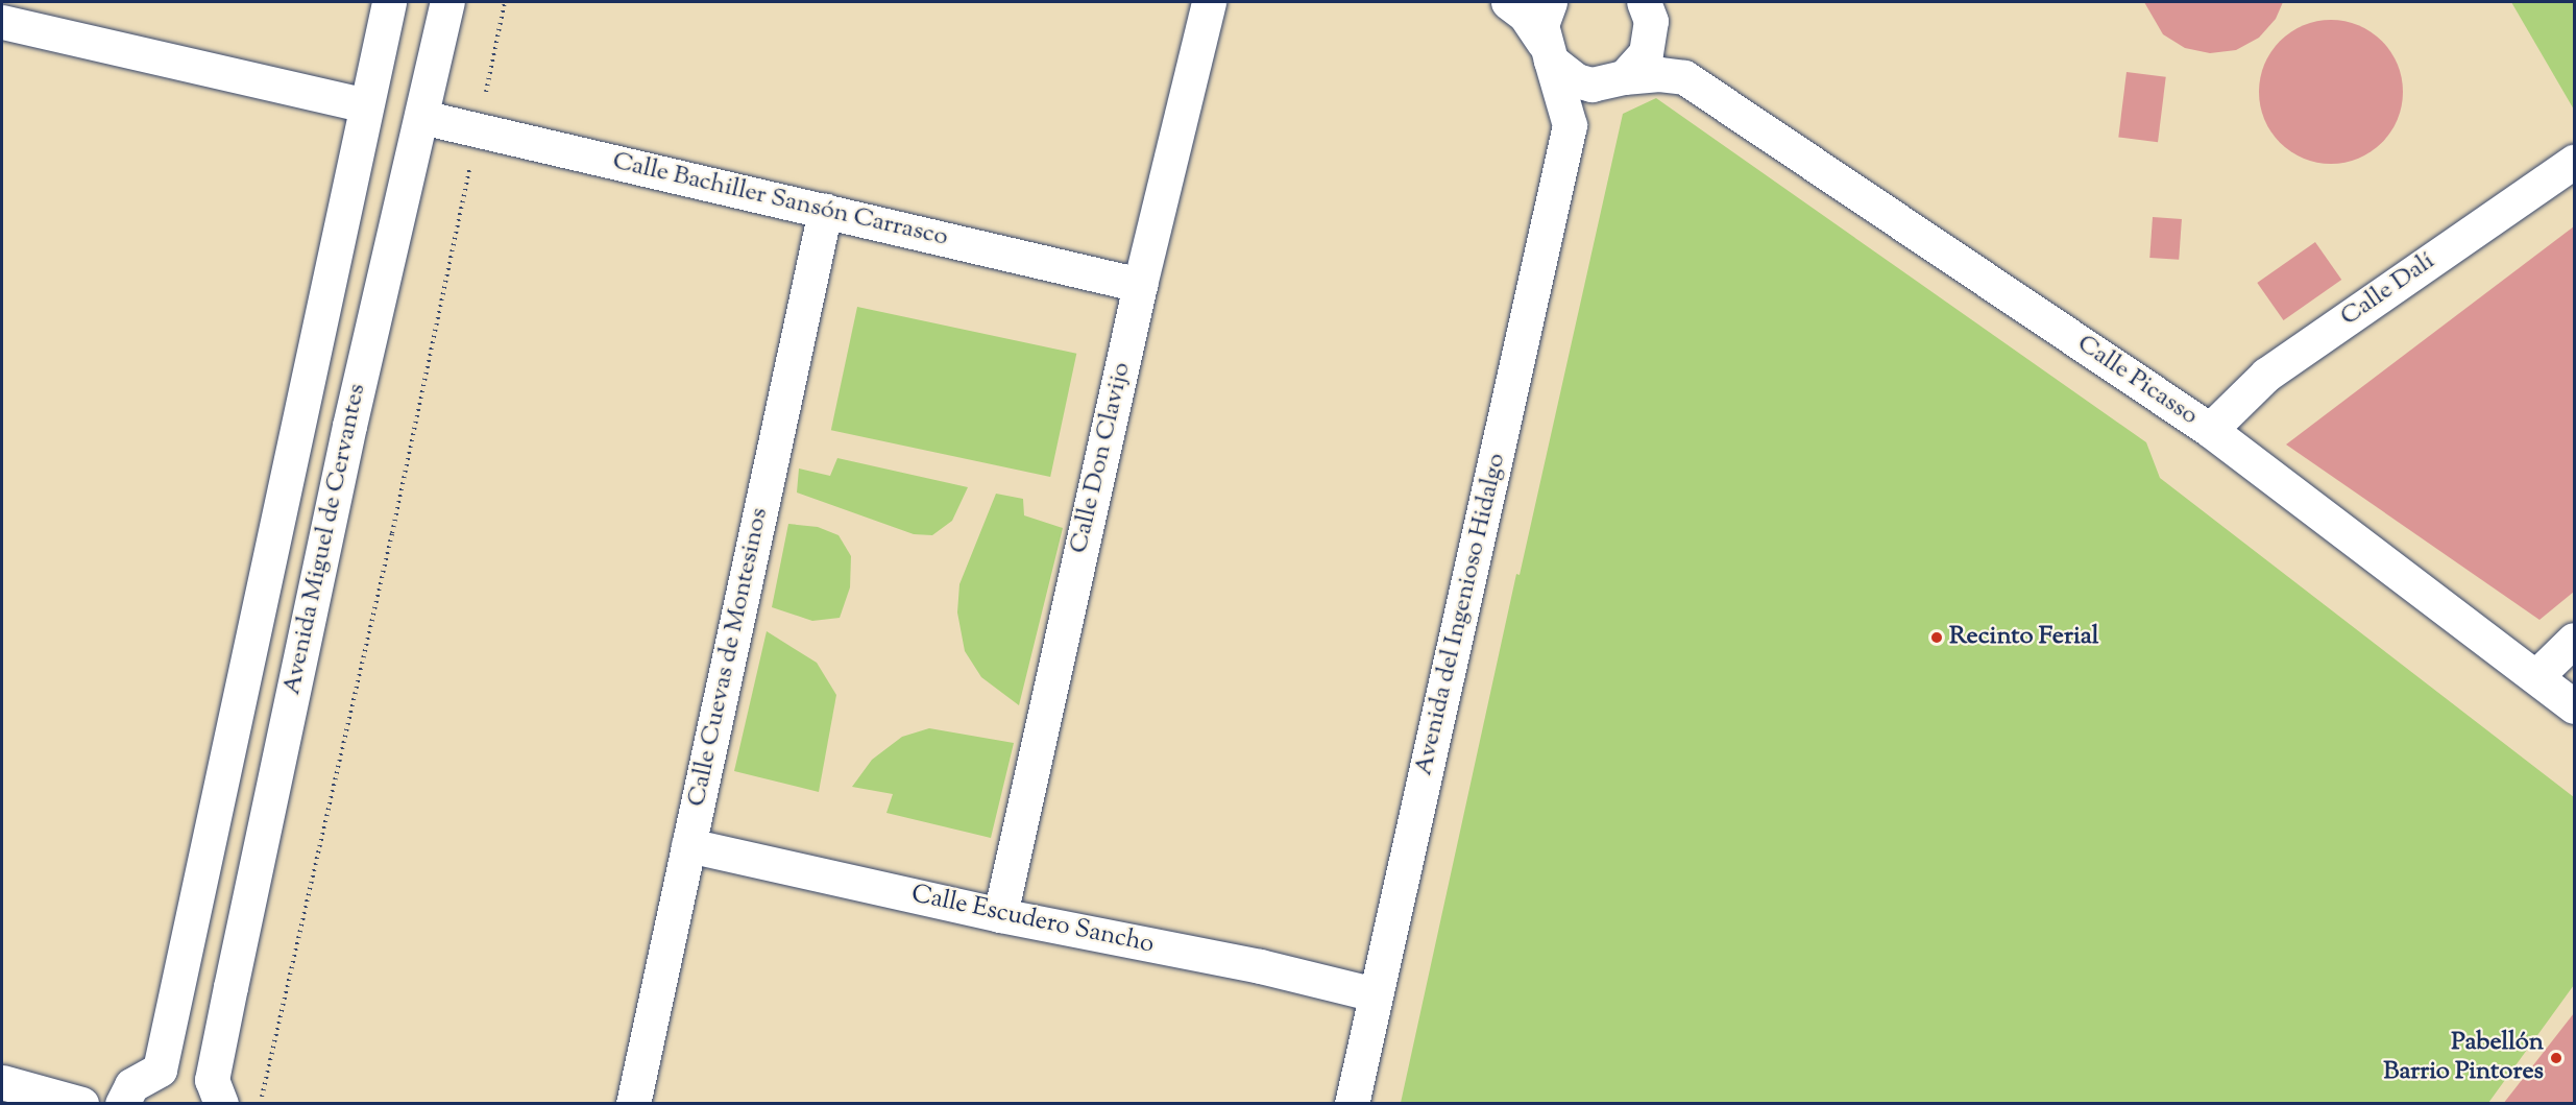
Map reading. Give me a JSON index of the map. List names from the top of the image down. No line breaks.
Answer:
{"streets":{"street":["Calle Bachiller Sansón Carrasco","Calle Dalí","Calle Picasso","Calle Don Clavijo","Avenida Miguel de Cervantes","Avenida del Ingenioso Hidalgo","Calle Cuevas de Montesinos","Calle Escudero Sancho"]},"crossings":[["Calle Bachiller Sansón Carrasco","Calle Don Clavijo"],["Calle Bachiller Sansón Carrasco","Avenida Miguel de Cervantes"],["Calle Bachiller Sansón Carrasco","Calle Cuevas de Montesinos"],["Calle Dalí","Calle Picasso"],["Calle Picasso","Avenida del Ingenioso Hidalgo"],["Calle Don Clavijo","Calle Escudero Sancho"],["Avenida del Ingenioso Hidalgo","Calle Escudero Sancho"],["Calle Cuevas de Montesinos","Calle Escudero Sancho"]],"places":["Recinto Ferial","Pabellón Barrio Pintores"]}
